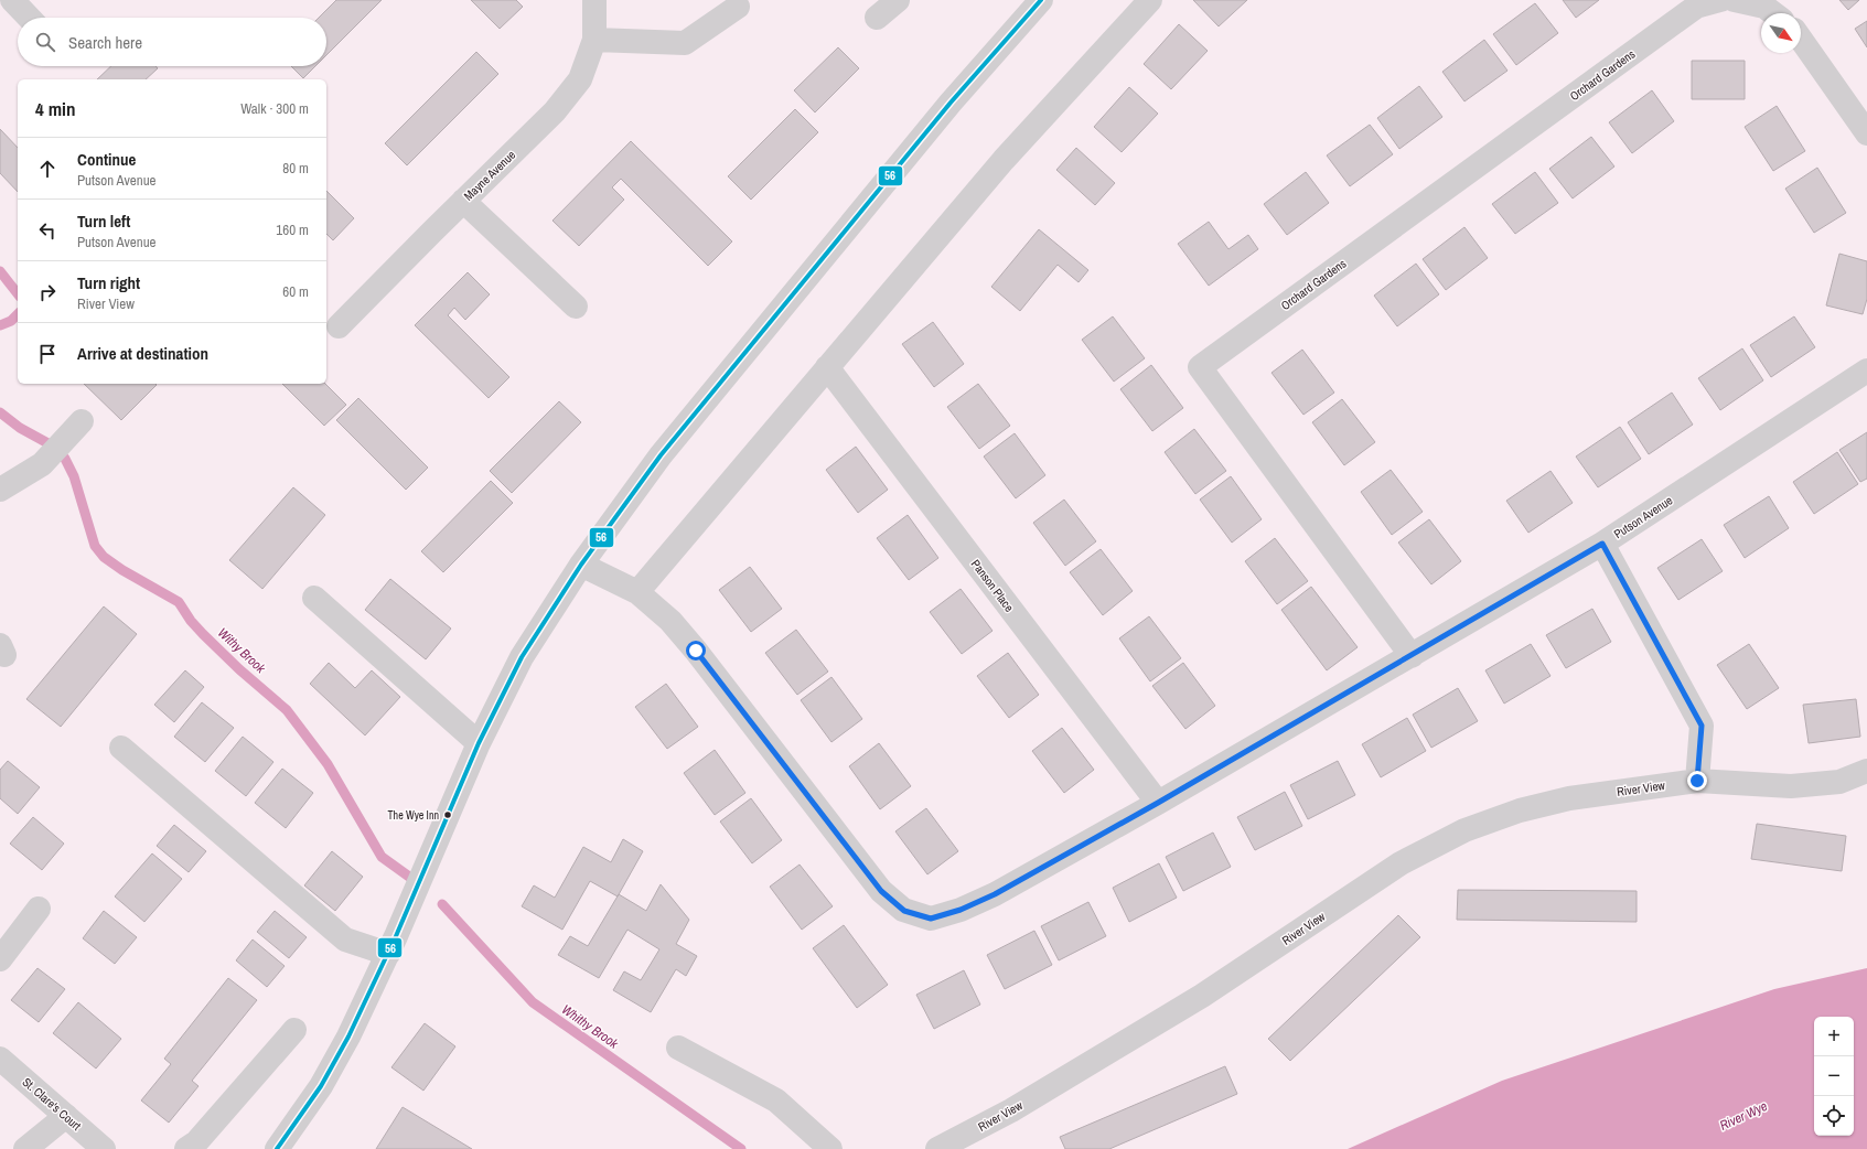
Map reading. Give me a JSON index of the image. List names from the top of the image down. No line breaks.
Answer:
{"streets":{"street":["Orchard Gardens","Mayne Avenue","Putson Avenue","Panson Place","River View","St. Clare's Court"]},"crossings":[["Orchard Gardens","Putson Avenue"],["Putson Avenue","Panson Place"]],"water":["Withy Brook","Whithy Brook","River Wye"],"places":["The Wye Inn"],"lines":["transit line 56"],"north":"bottom right","page":{"search":"Search here","heading":["4 min","Walk · 300 m"],"list":[["Continue","Putson Avenue","80 m"],["Turn left","Putson Avenue","160 m"],["Turn right","River View","60 m"],"Arrive at destination"],"map_buttons":["+","−"]}}
